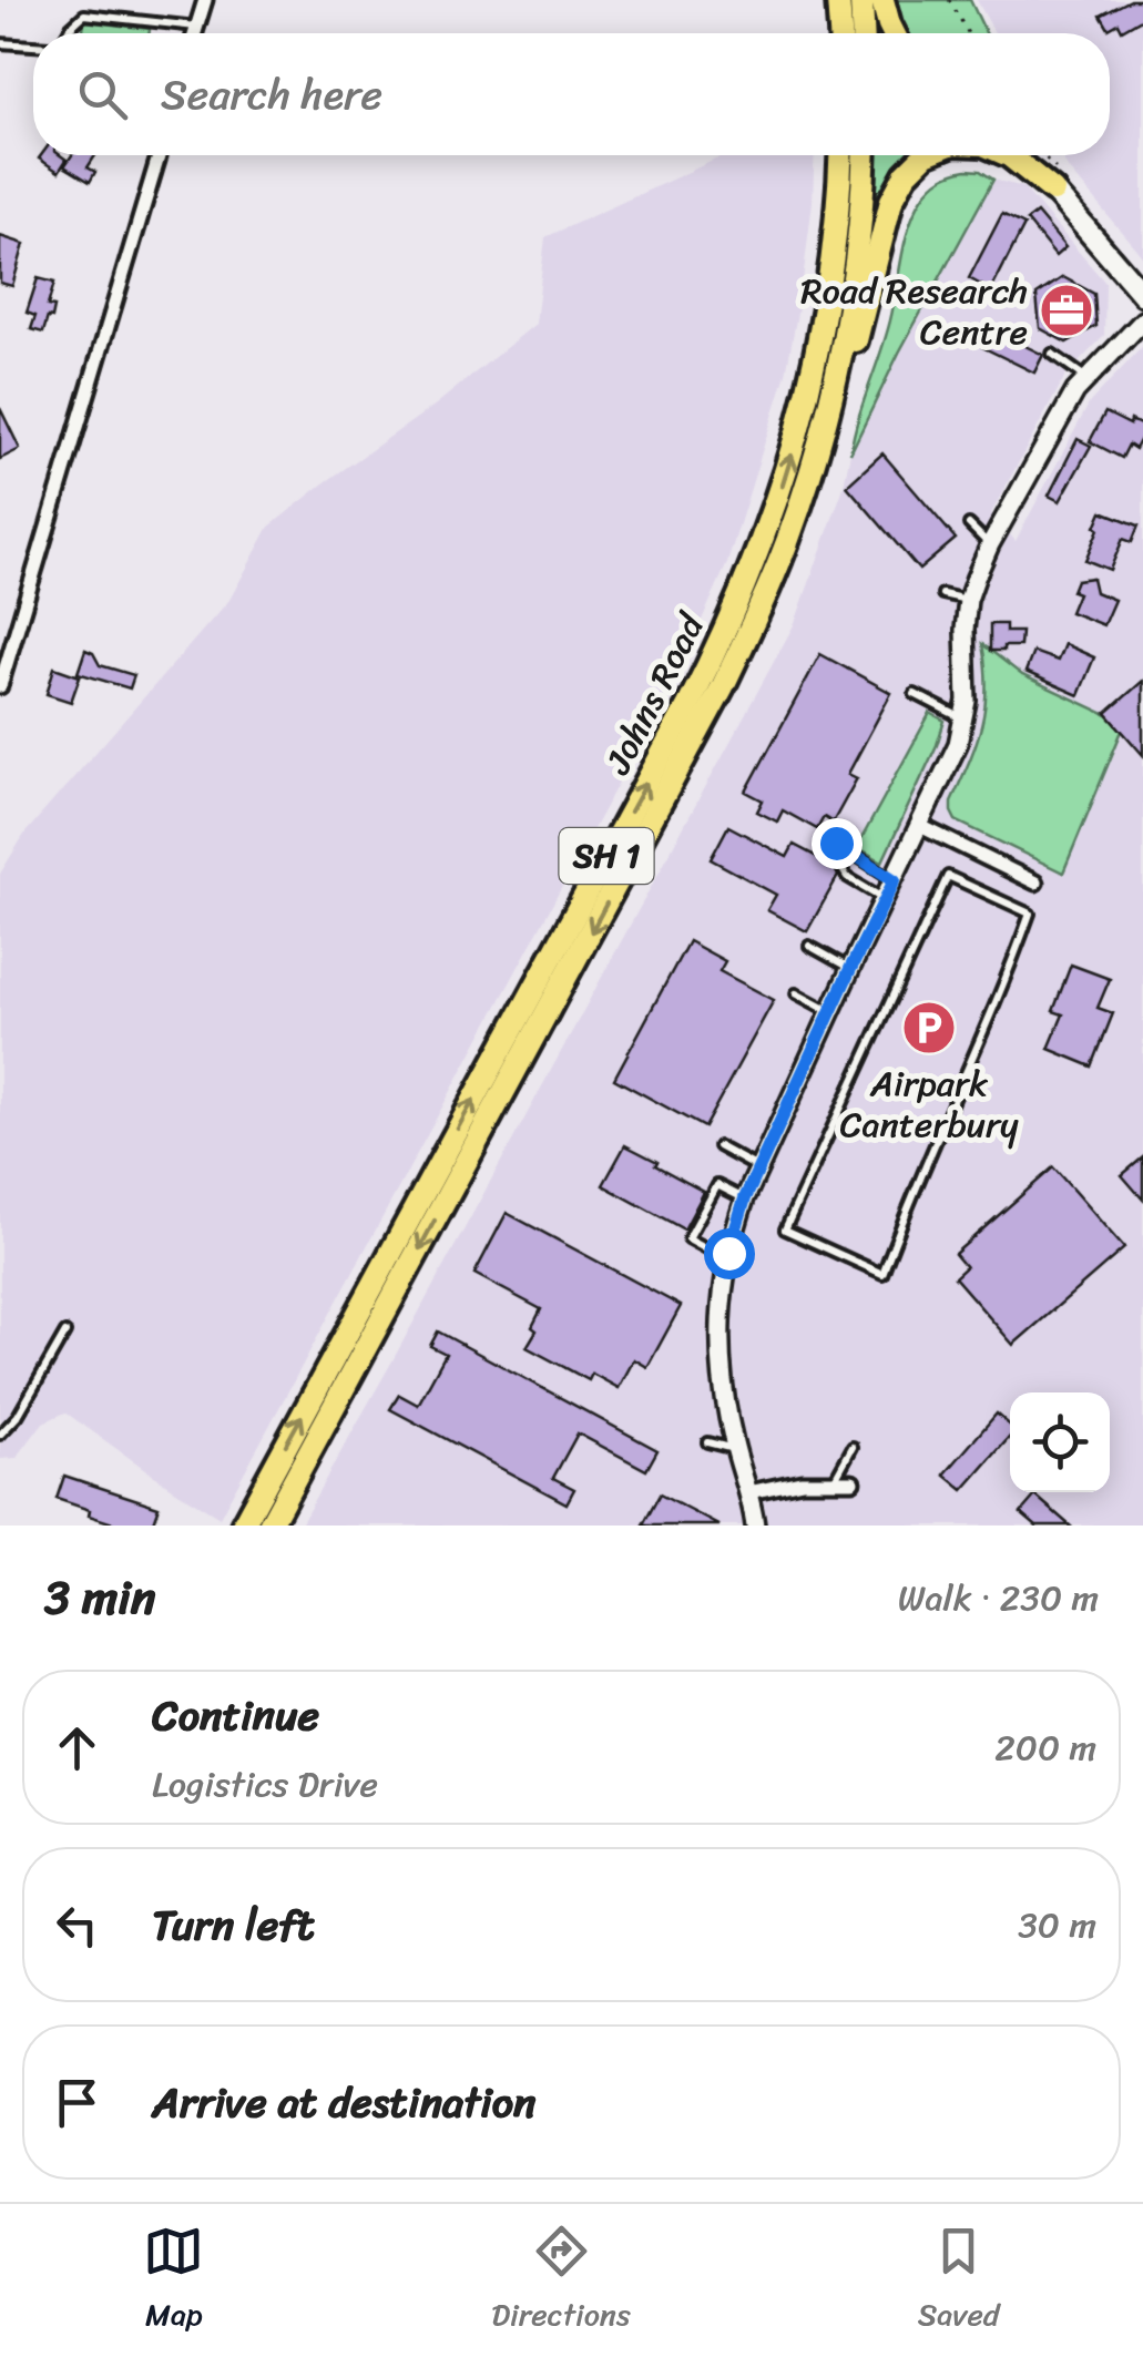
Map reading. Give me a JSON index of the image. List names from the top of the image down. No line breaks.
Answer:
{"streets":{"highway":["Johns Road","SH 1"]},"places":{"office":["Road Research Centre"],"parking":["Airpark Canterbury"]},"page":{"search":"Search here","heading":["3 min","Walk · 230 m"],"list":[["Continue","Logistics Drive","200 m"],["Turn left","30 m"],"Arrive at destination"],"nav":["Map","Directions","Saved"]}}
